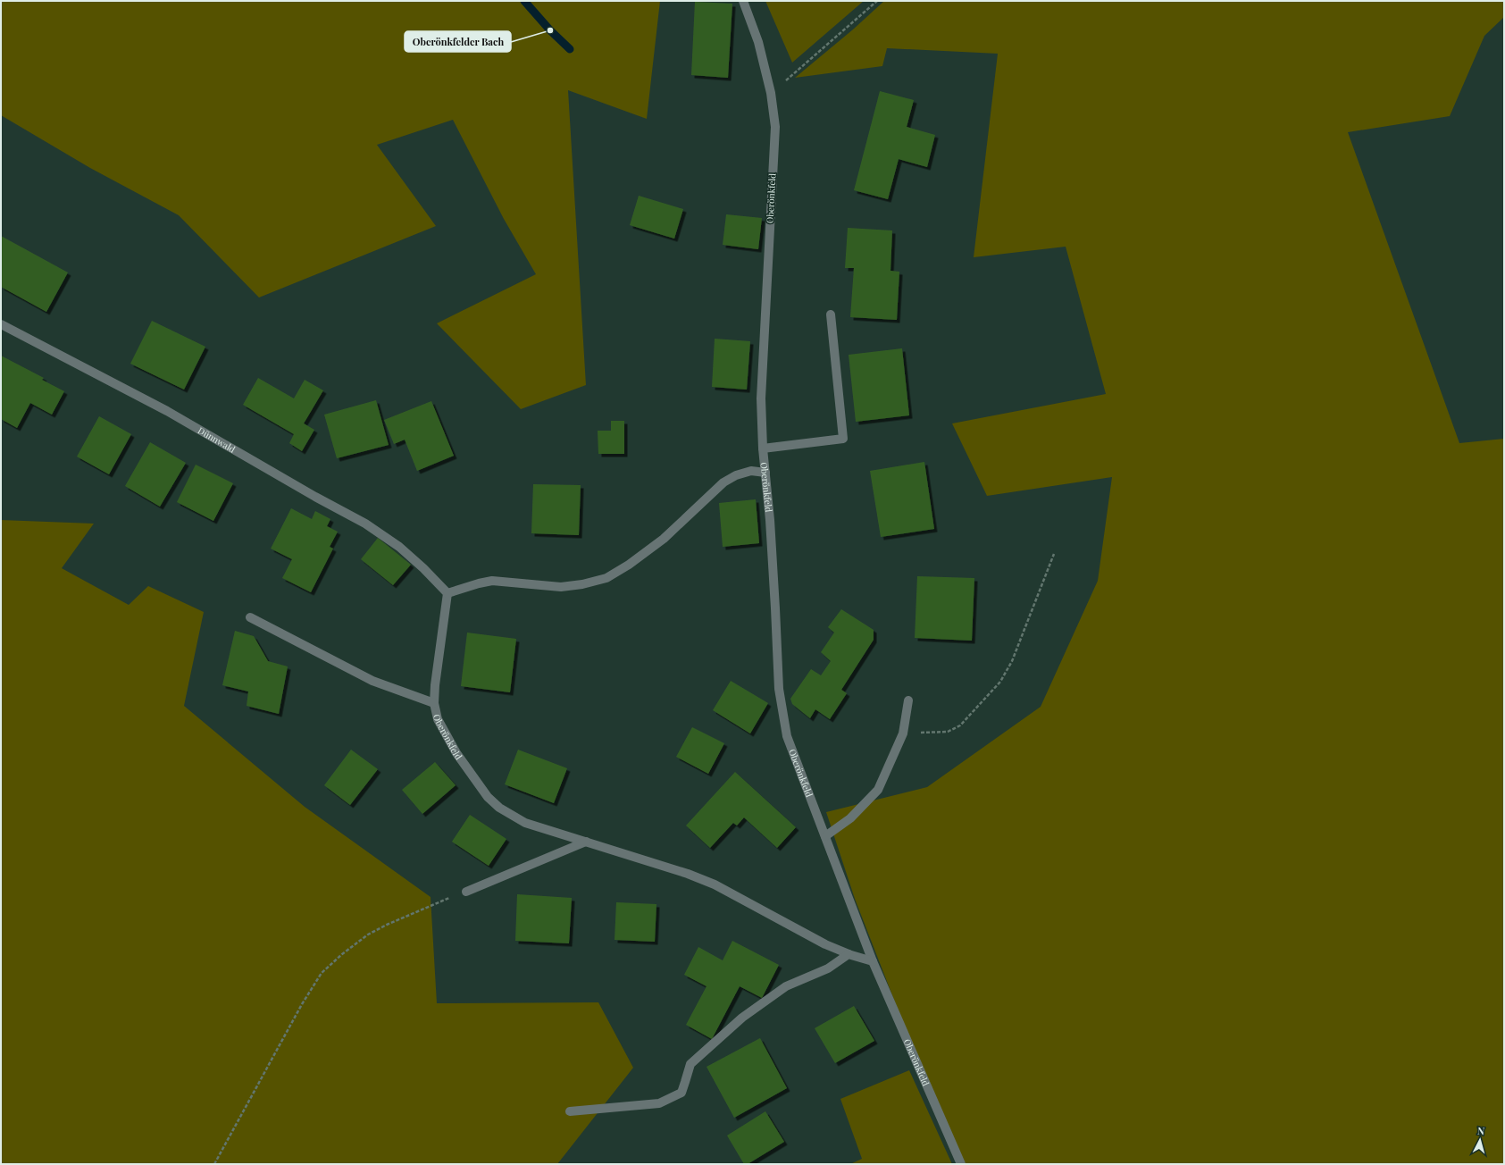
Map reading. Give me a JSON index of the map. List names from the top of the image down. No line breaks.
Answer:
{"streets":{"street":["Oberönkfeld","Dünnwald"]},"crossings":[["Oberönkfeld","Dünnwald"]],"places":["Oberönkfelder Bach"],"north":"top"}
